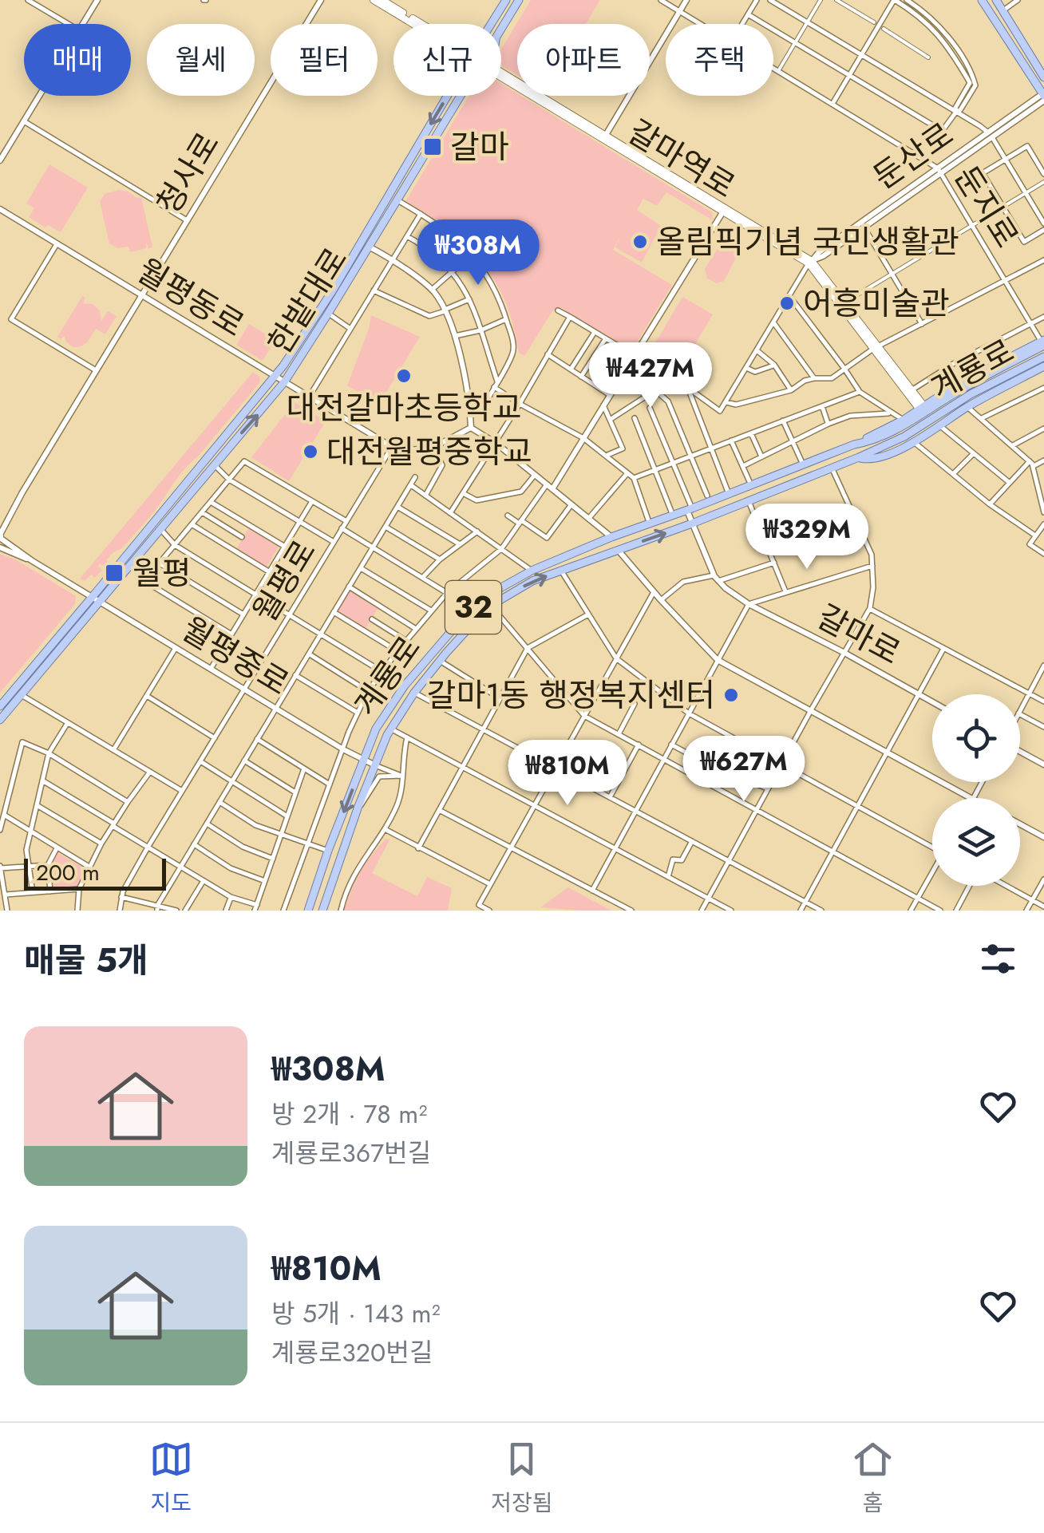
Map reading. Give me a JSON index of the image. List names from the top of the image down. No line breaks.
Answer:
{"streets":{"main road":["갈마역로","한밭대로","계룡로","32"],"street":["둔산로","청사로","둔지로","월평동로","월평로","갈마로","월평중로"]},"crossings":[["둔산로","갈마역로"],["둔산로","둔지로"],["갈마역로","32"],["청사로","월평동로"],["둔지로","계룡로"],["둔지로","32"],["월평동로","한밭대로"],["월평동로","월평로"],["한밭대로","월평중로"],["계룡로","32"],["계룡로","월평중로"],["월평로","월평중로"]],"places":{"transit":["갈마","월평"],"other":["올림픽기념 국민생활관","어흥미술관","대전갈마초등학교","대전월평중학교","갈마1동 행정복지센터"]},"scale_bar":"200 m","page":{"chip":["매매","월세","필터","신규","아파트","주택"],"price":["₩308M","₩427M","₩329M","₩627M","₩810M"],"scale":"200 m","heading":"매물 5개","list":[{"name":"₩308M","note":"방 2개 · 78 m² · 계룡로367번길"},{"name":"₩810M","note":"방 5개 · 143 m² · 계룡로320번길"}],"tabs":["지도","저장됨","홈"]}}
